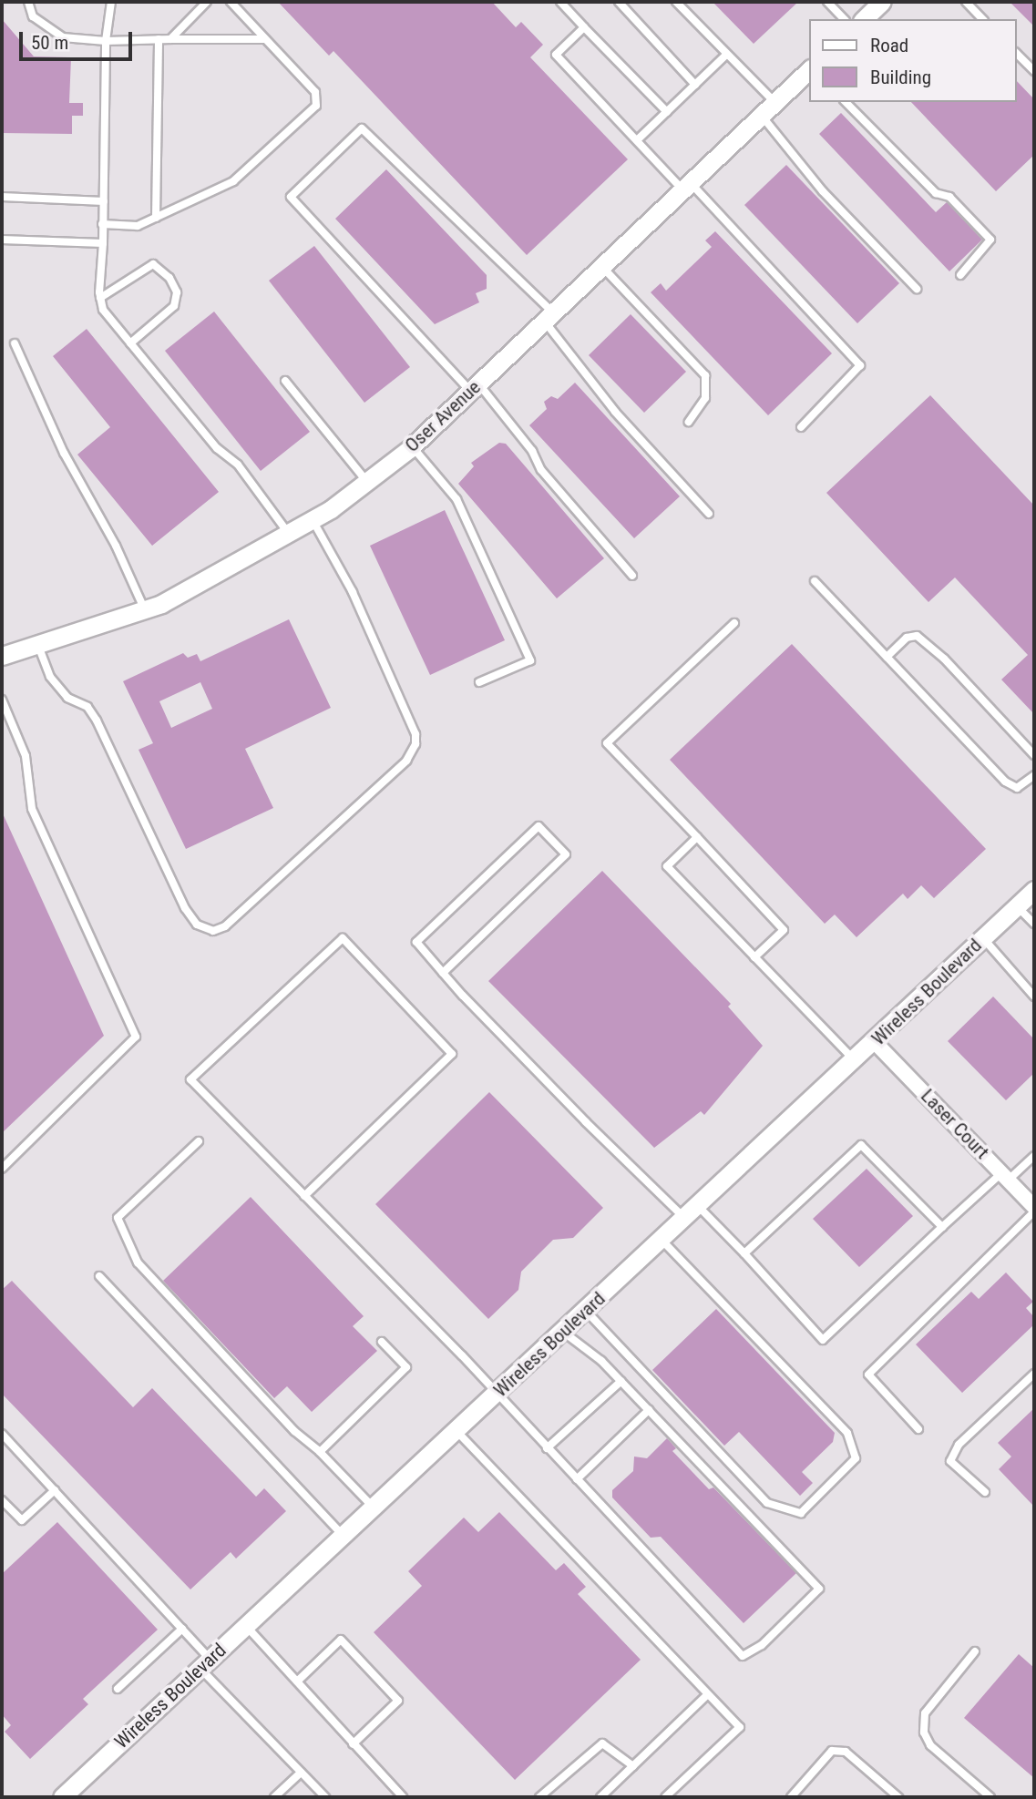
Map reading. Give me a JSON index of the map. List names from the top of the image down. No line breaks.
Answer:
{"streets":{"street":["Oser Avenue","Wireless Boulevard","Laser Court"]},"crossings":[["Wireless Boulevard","Laser Court"]],"legend":["Road","Building"],"scale_bar":"50 m"}
